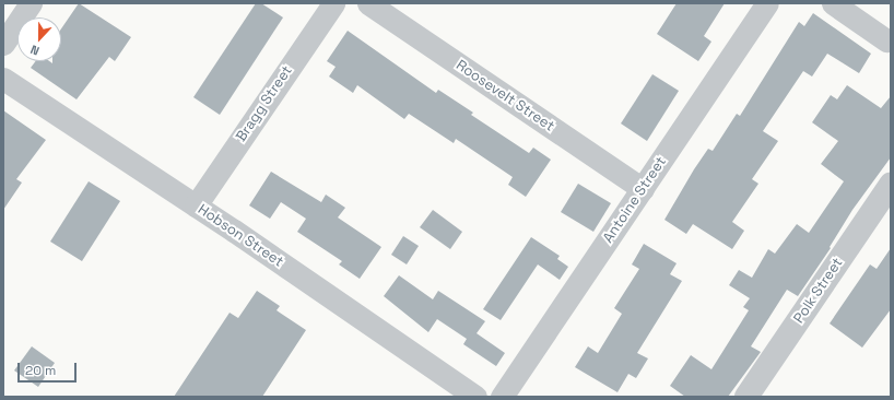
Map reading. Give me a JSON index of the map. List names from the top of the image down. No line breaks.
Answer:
{"streets":{"street":["Roosevelt Street","Bragg Street","Antoine Street","Hobson Street","Polk Street"]},"crossings":[["Roosevelt Street","Antoine Street"],["Bragg Street","Hobson Street"]],"scale_bar":"20 m","north":"bottom"}
